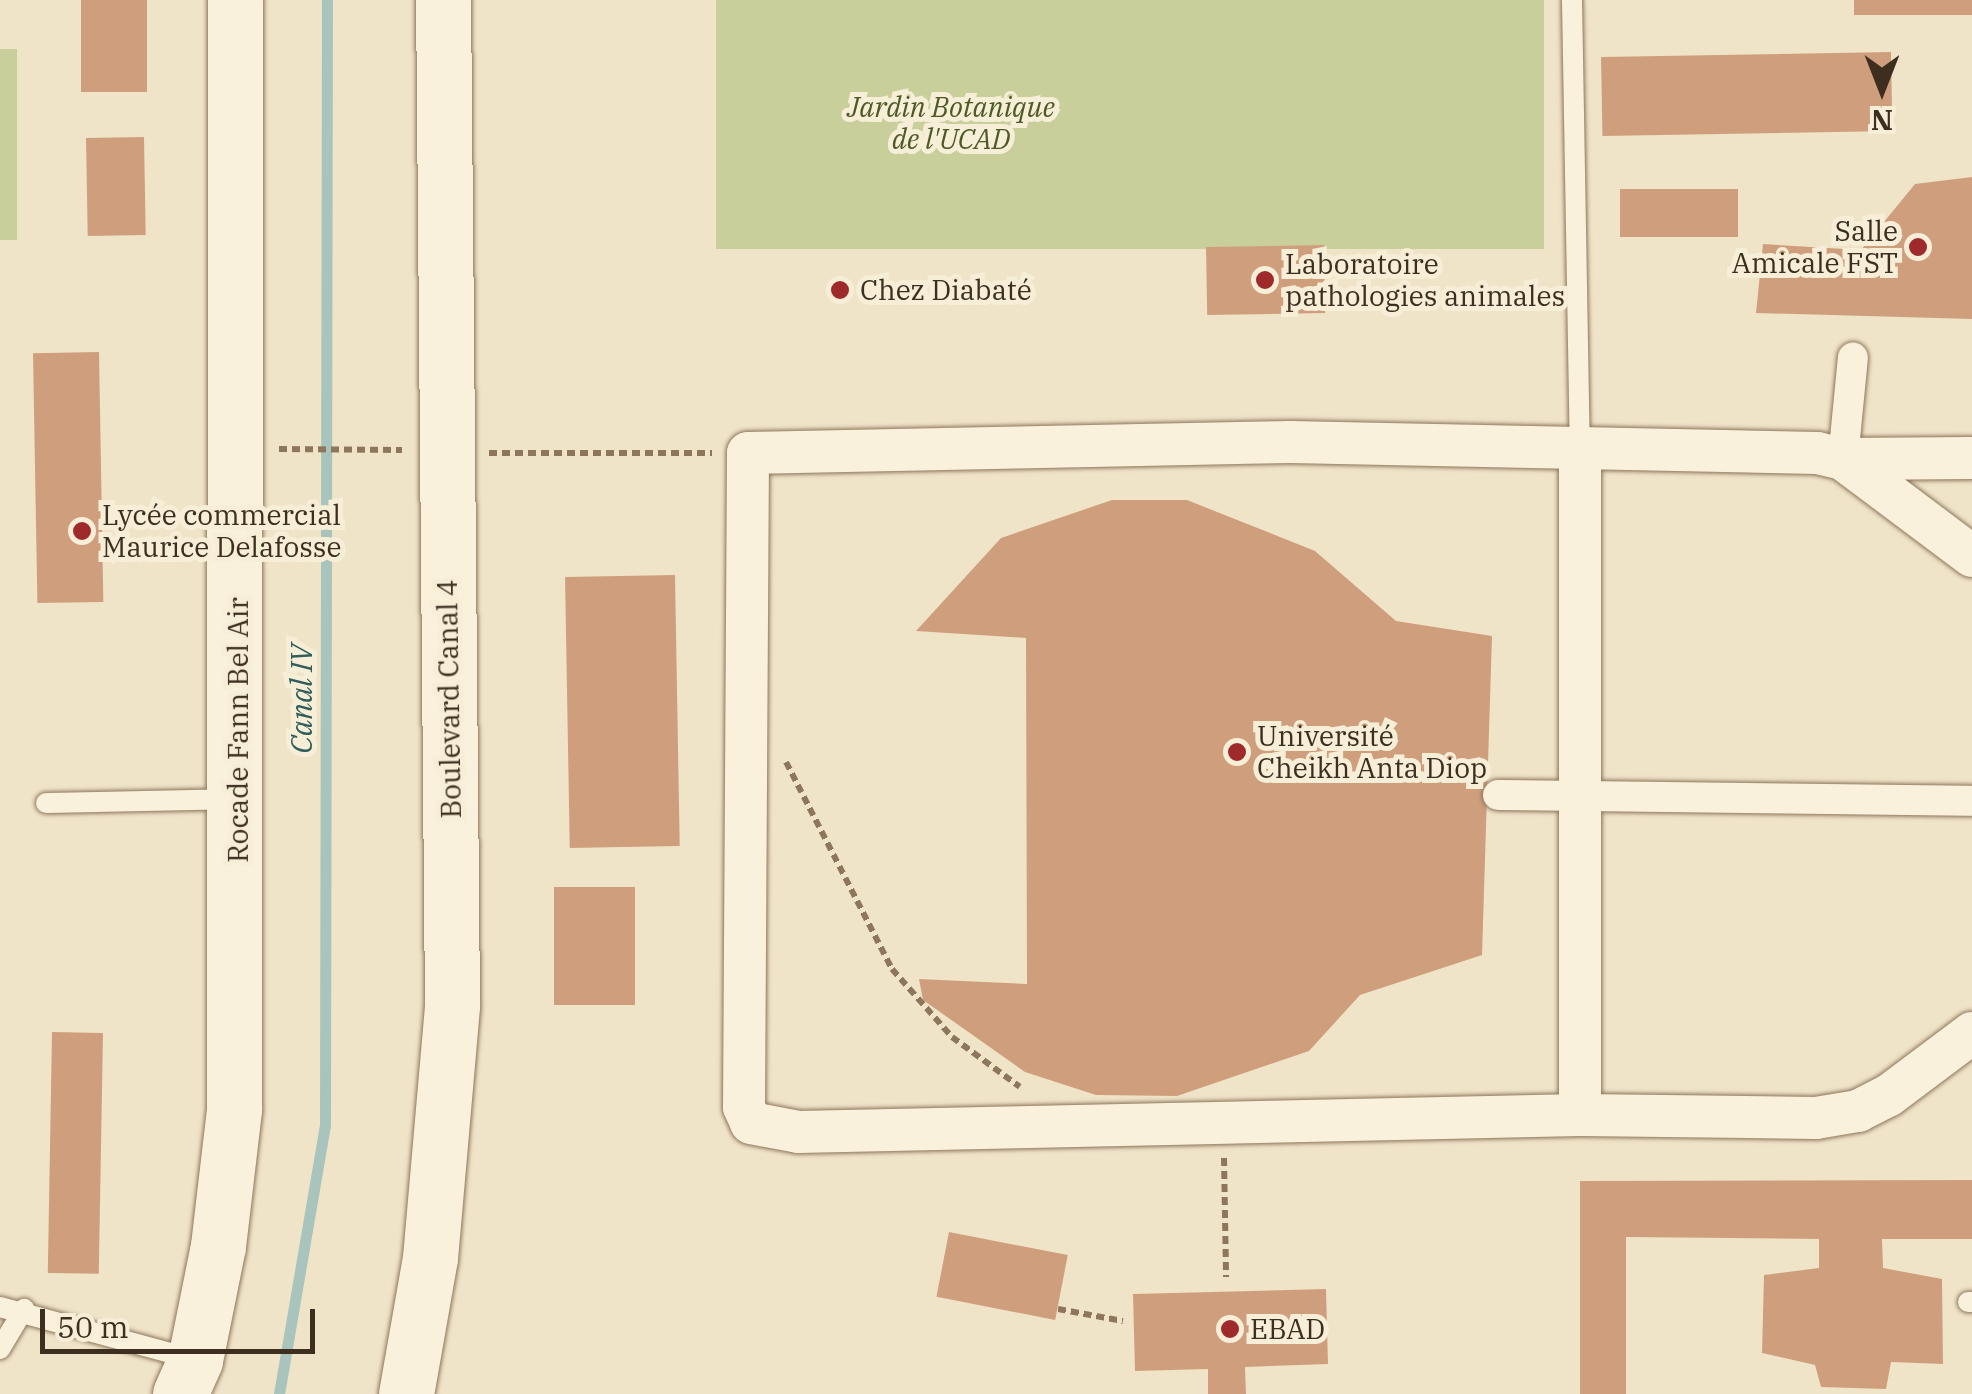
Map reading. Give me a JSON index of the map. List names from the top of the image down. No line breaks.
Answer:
{"streets":{"main road":["Boulevard Canal 4","Rocade Fann Bel Air"]},"water":["Canal IV"],"parks":["Jardin Botanique de l'UCAD"],"places":["Salle Amicale FST","Laboratoire pathologies animales","Chez Diabaté","Lycée commercial Maurice Delafosse","Université Cheikh Anta Diop","EBAD"],"scale_bar":"50 m","north":"bottom"}
